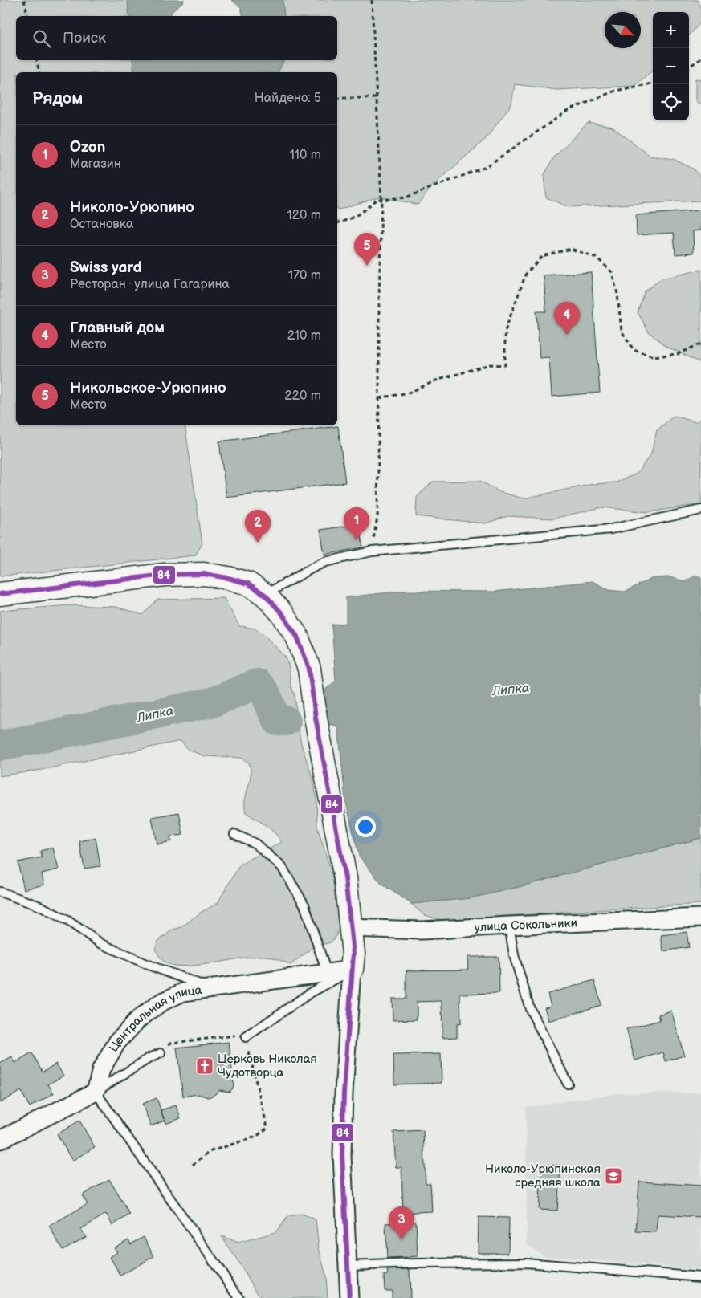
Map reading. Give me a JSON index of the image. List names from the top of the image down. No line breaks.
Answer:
{"streets":{"street":["улица Сокольники","Центральная улица"]},"water":["Липка"],"places":{"church":["Церковь Николая Чудотворца"],"school or university":["Николо-Урюпинская средняя школа"]},"lines":["transit line 84"],"north":"bottom right","page":{"map_buttons":["+","−"],"search":"Поиск","heading":["Рядом","Найдено: 5"],"list":[{"mark":"1","name":"Ozon","note":"Магазин","value":"110 m"},{"mark":"2","name":"Николо-Урюпино","note":"Остановка","value":"120 m"},{"mark":"3","name":"Swiss yard","note":"Ресторан · улица Гагарина","value":"170 m"},{"mark":"4","name":"Главный дом","note":"Место","value":"210 m"},{"mark":"5","name":"Никольское-Урюпино","note":"Место","value":"220 m"}],"pins":["5","4","1","2","3"]}}
